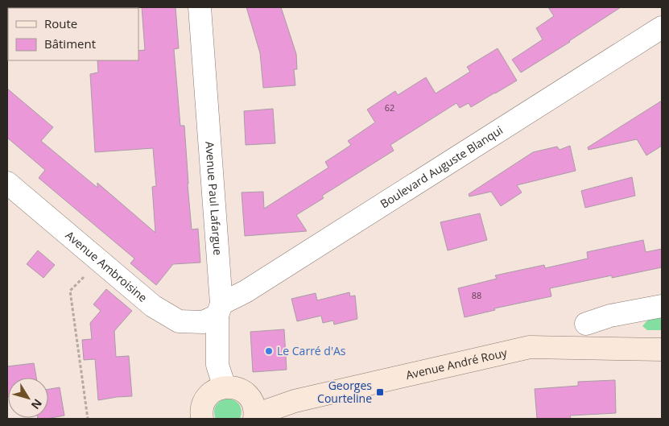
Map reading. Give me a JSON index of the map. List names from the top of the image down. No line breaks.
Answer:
{"streets":{"main road":["Avenue André Rouy"],"street":["Boulevard Auguste Blanqui","Avenue Paul Lafargue","Avenue Ambroisine"]},"crossings":[["Boulevard Auguste Blanqui","Avenue Paul Lafargue"],["Boulevard Auguste Blanqui","Avenue Ambroisine"],["Avenue Paul Lafargue","Avenue Ambroisine"]],"places":{"other":["Le Carré d'As"],"transit":["Georges Courteline"]},"house_numbers":["62","88"],"legend":["Route","Bâtiment"],"north":"bottom right"}
